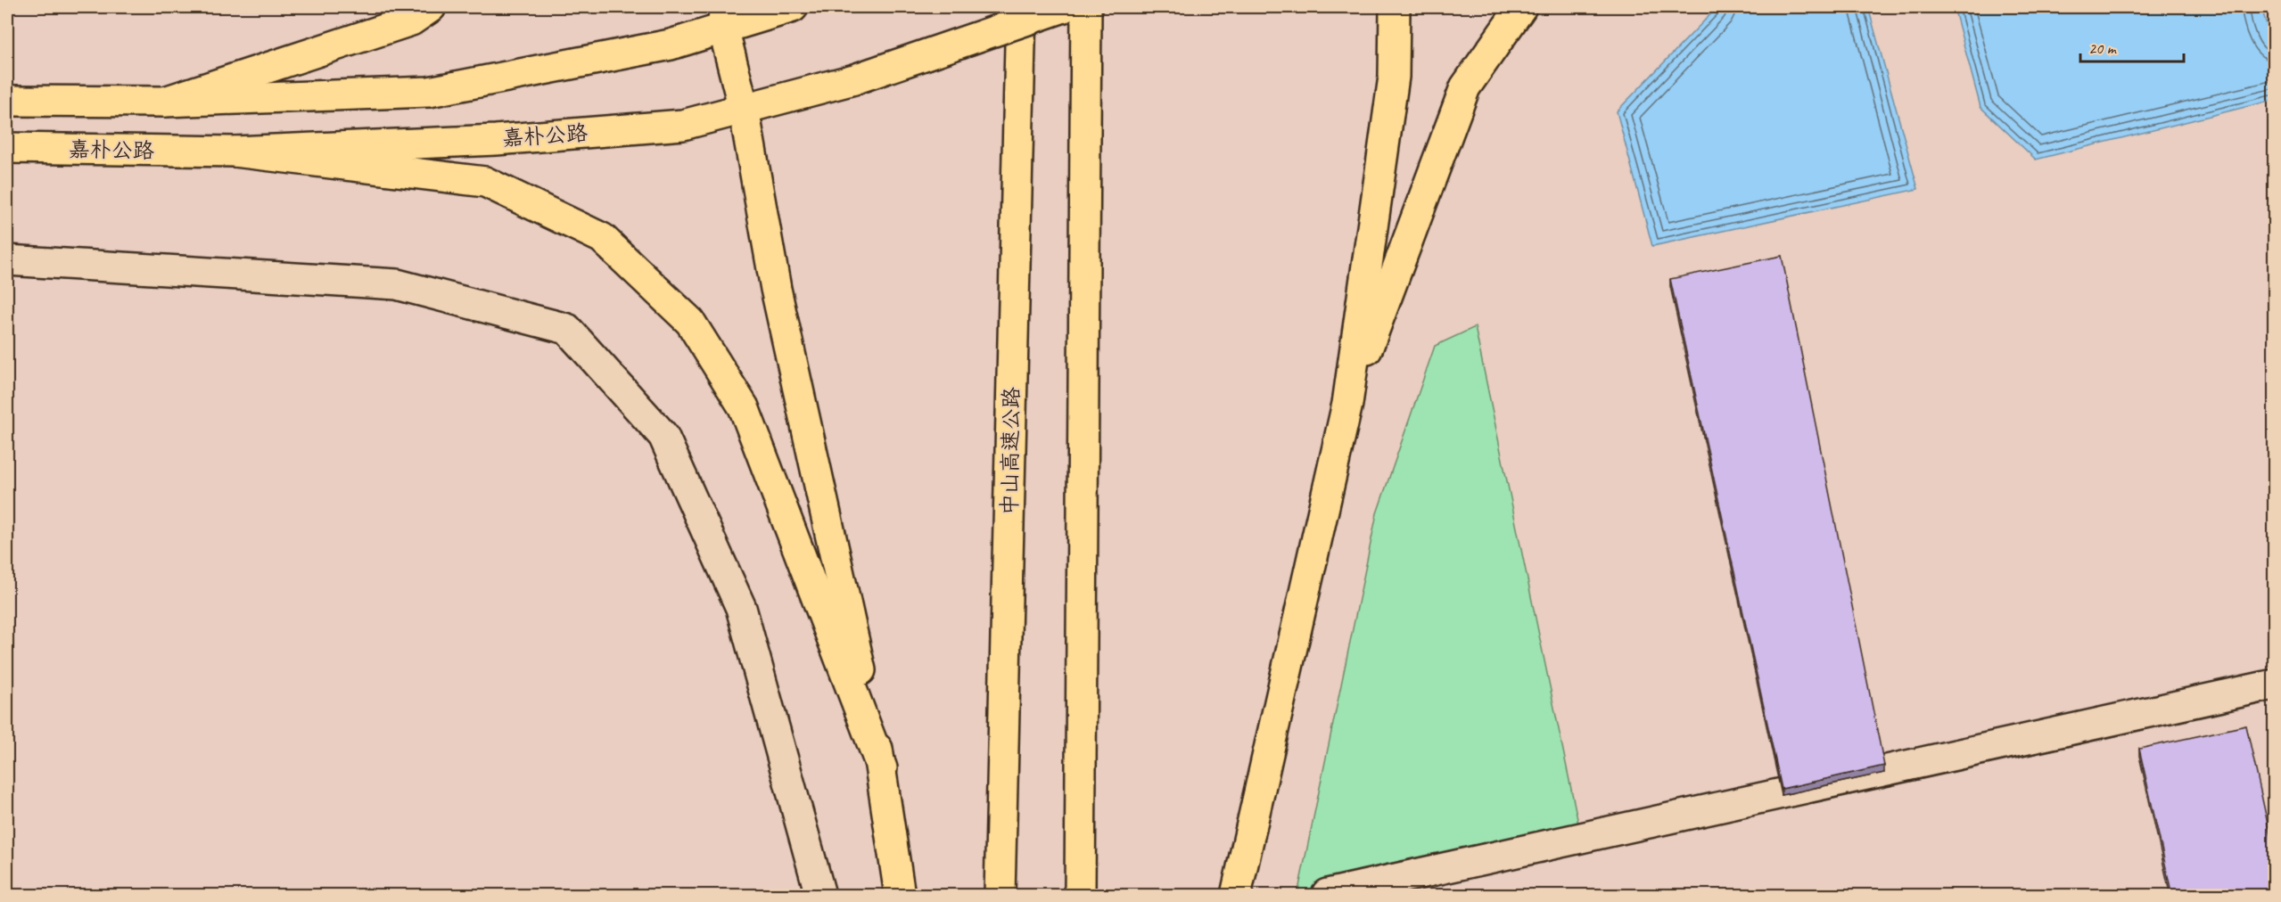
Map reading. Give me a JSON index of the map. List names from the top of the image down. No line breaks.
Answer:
{"streets":{"main road":["嘉朴公路","中山高速公路"]},"scale_bar":"20 m"}
